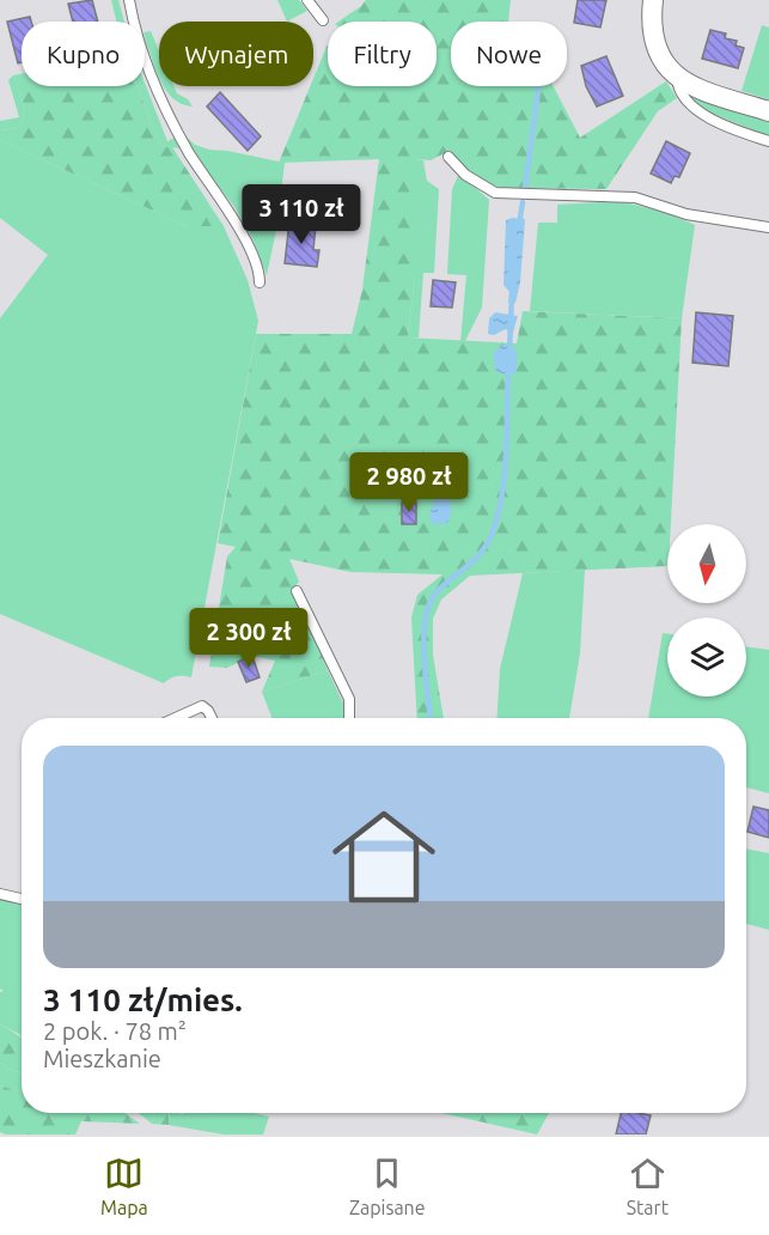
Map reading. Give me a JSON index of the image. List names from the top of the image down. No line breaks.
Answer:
{"north":"bottom","page":{"chip":["Kupno","Wynajem","Filtry","Nowe"],"price":["3 110 zł","2 980 zł","2 300 zł"],"list":[{"name":"3 110 zł/mies.","note":"2 pok. · 78 m² · Mieszkanie"}],"tabs":["Mapa","Zapisane","Start"]}}
